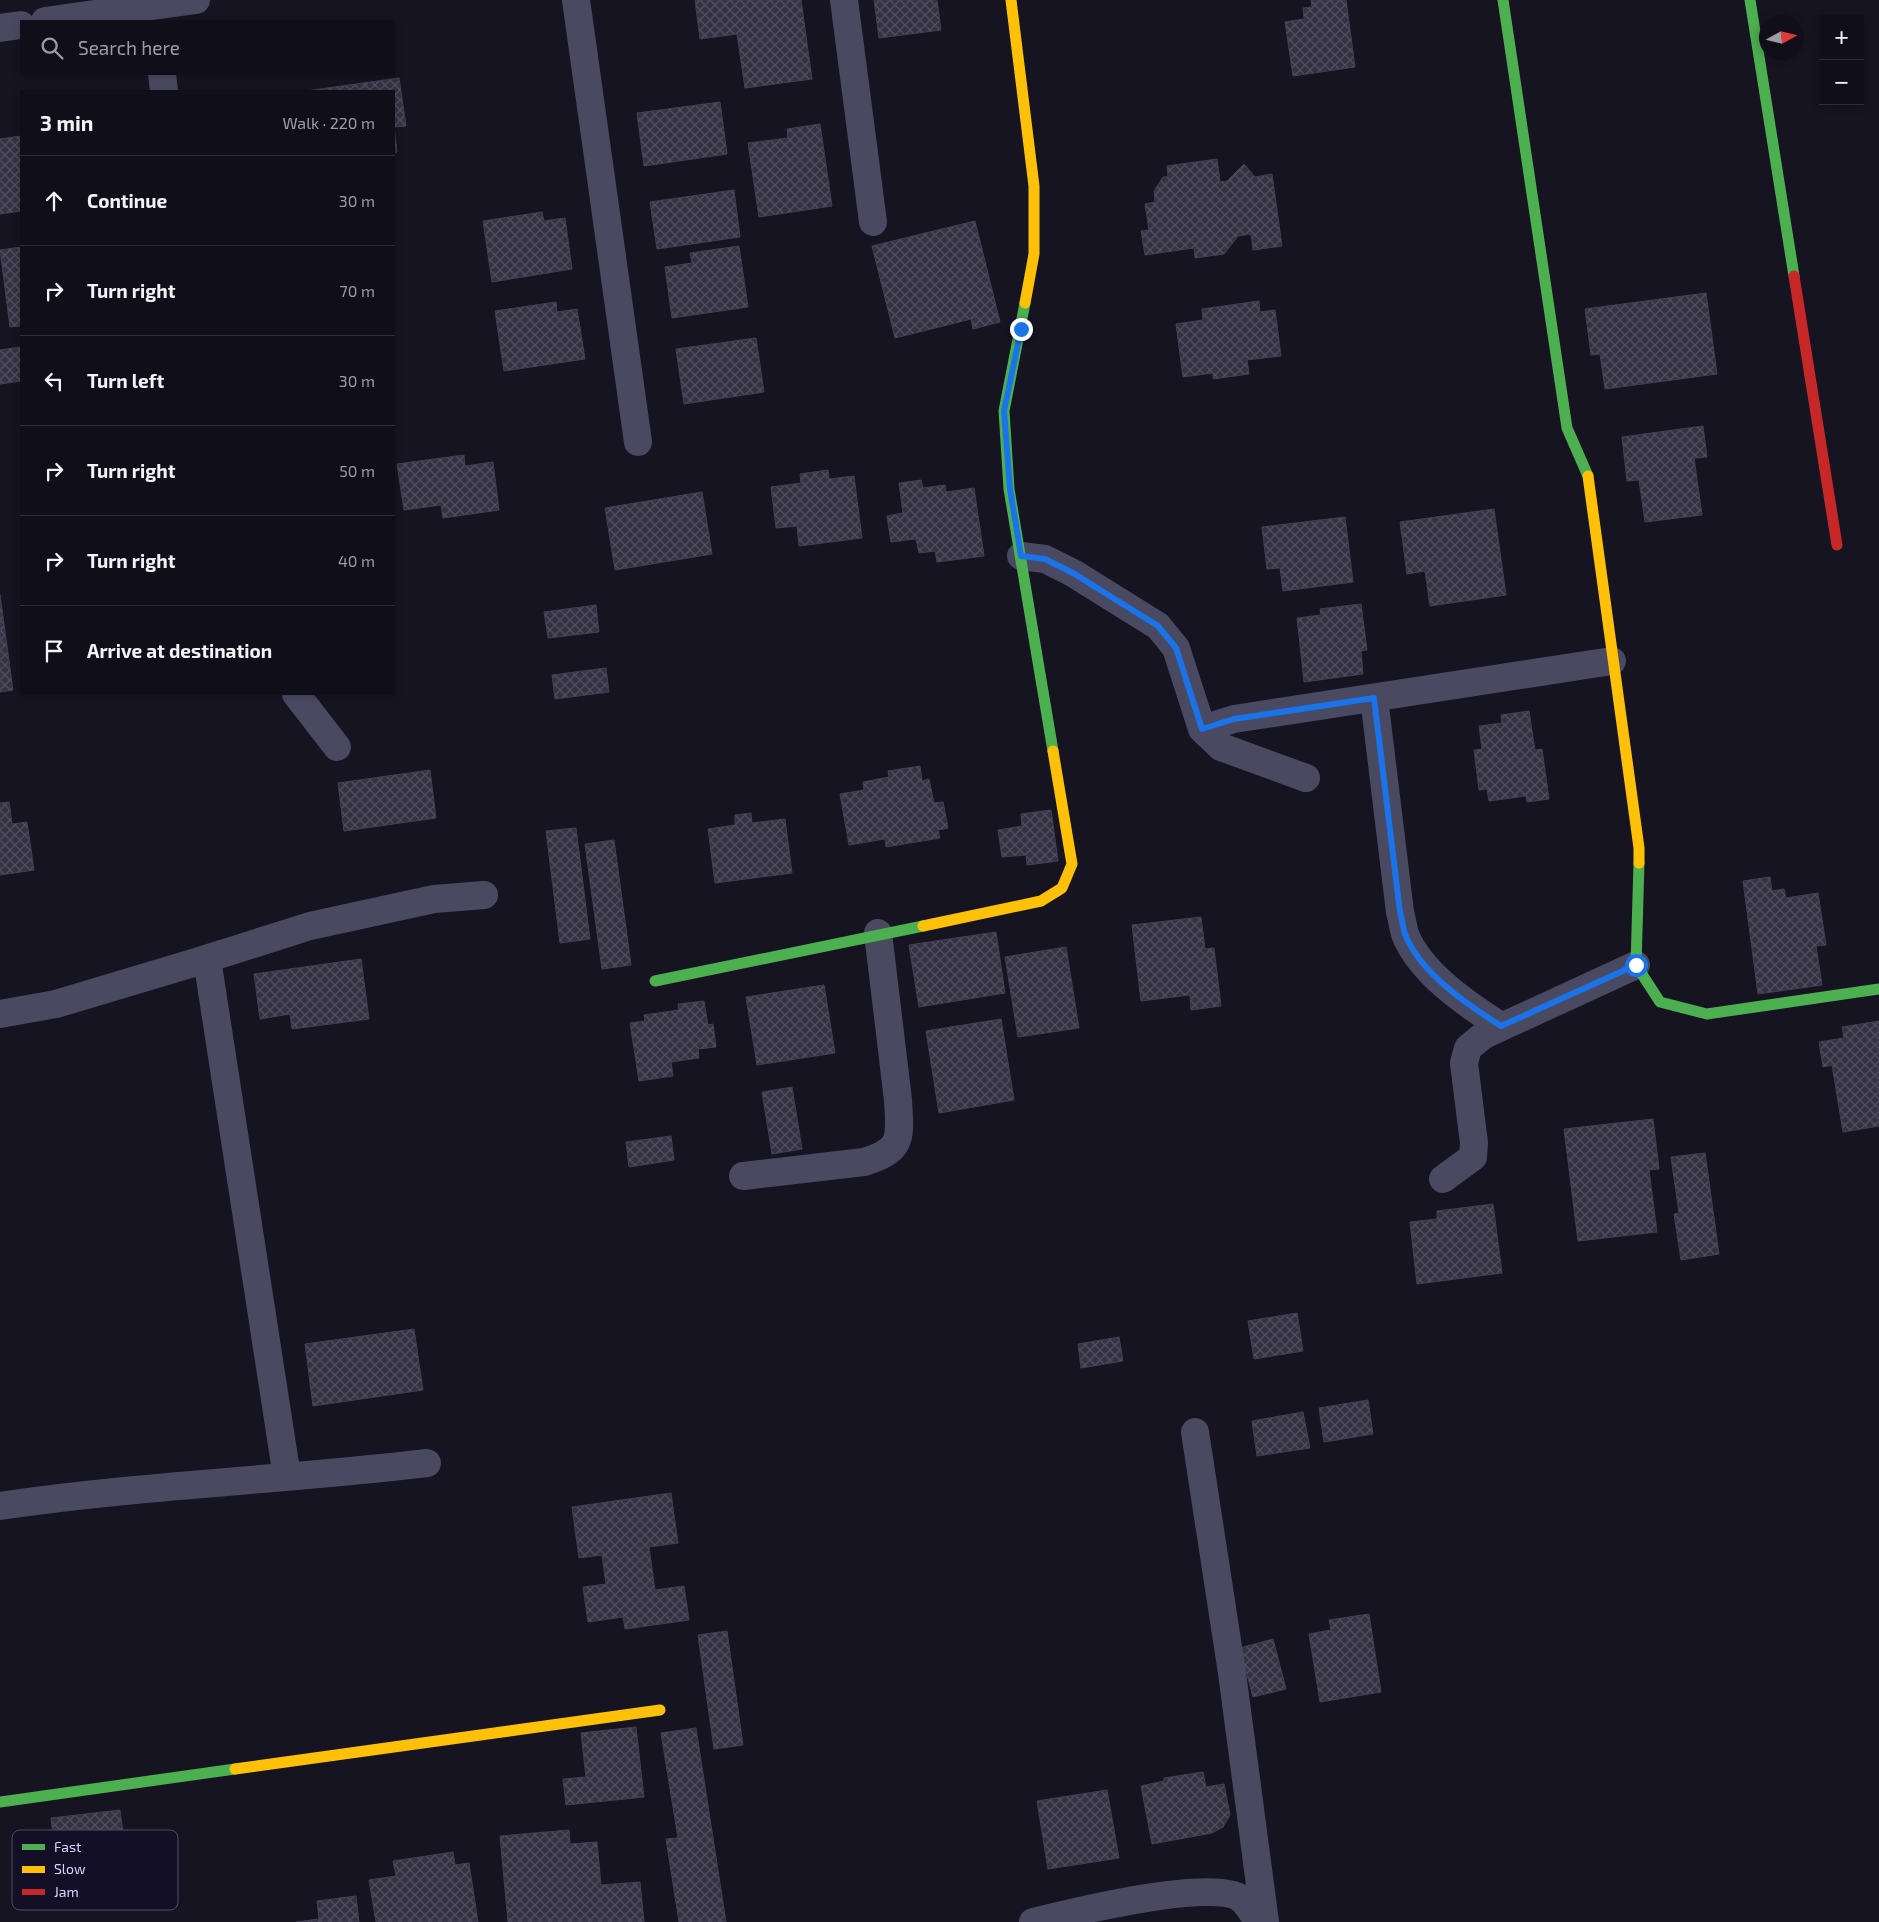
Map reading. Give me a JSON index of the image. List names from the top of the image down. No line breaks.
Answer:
{"legend":["Fast","Slow","Jam"],"north":"right","page":{"map_buttons":["+","−"],"search":"Search here","heading":["3 min","Walk · 220 m"],"list":[["Continue","30 m"],["Turn right","70 m"],["Turn left","30 m"],["Turn right","50 m"],["Turn right","40 m"],"Arrive at destination"]}}
